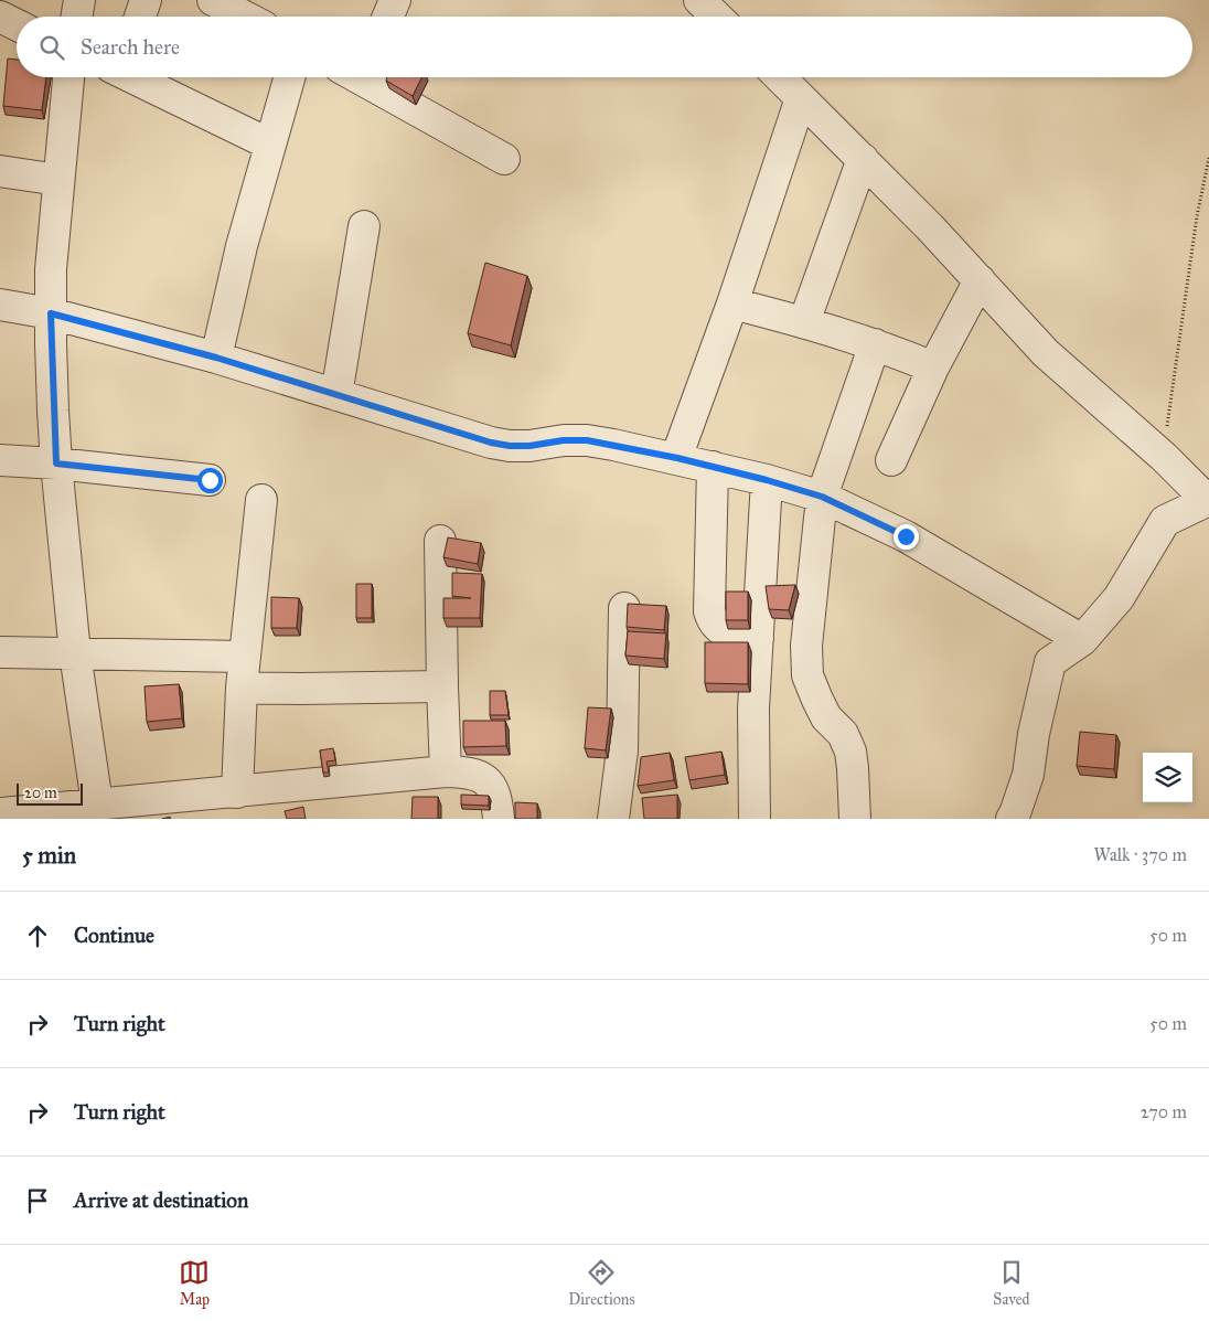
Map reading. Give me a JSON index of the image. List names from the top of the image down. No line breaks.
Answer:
{"scale_bar":"20 m","page":{"search":"Search here","scale":"20 m","heading":["5 min","Walk · 370 m"],"list":[["Continue","50 m"],["Turn right","50 m"],["Turn right","270 m"],"Arrive at destination"],"nav":["Map","Directions","Saved"]}}
